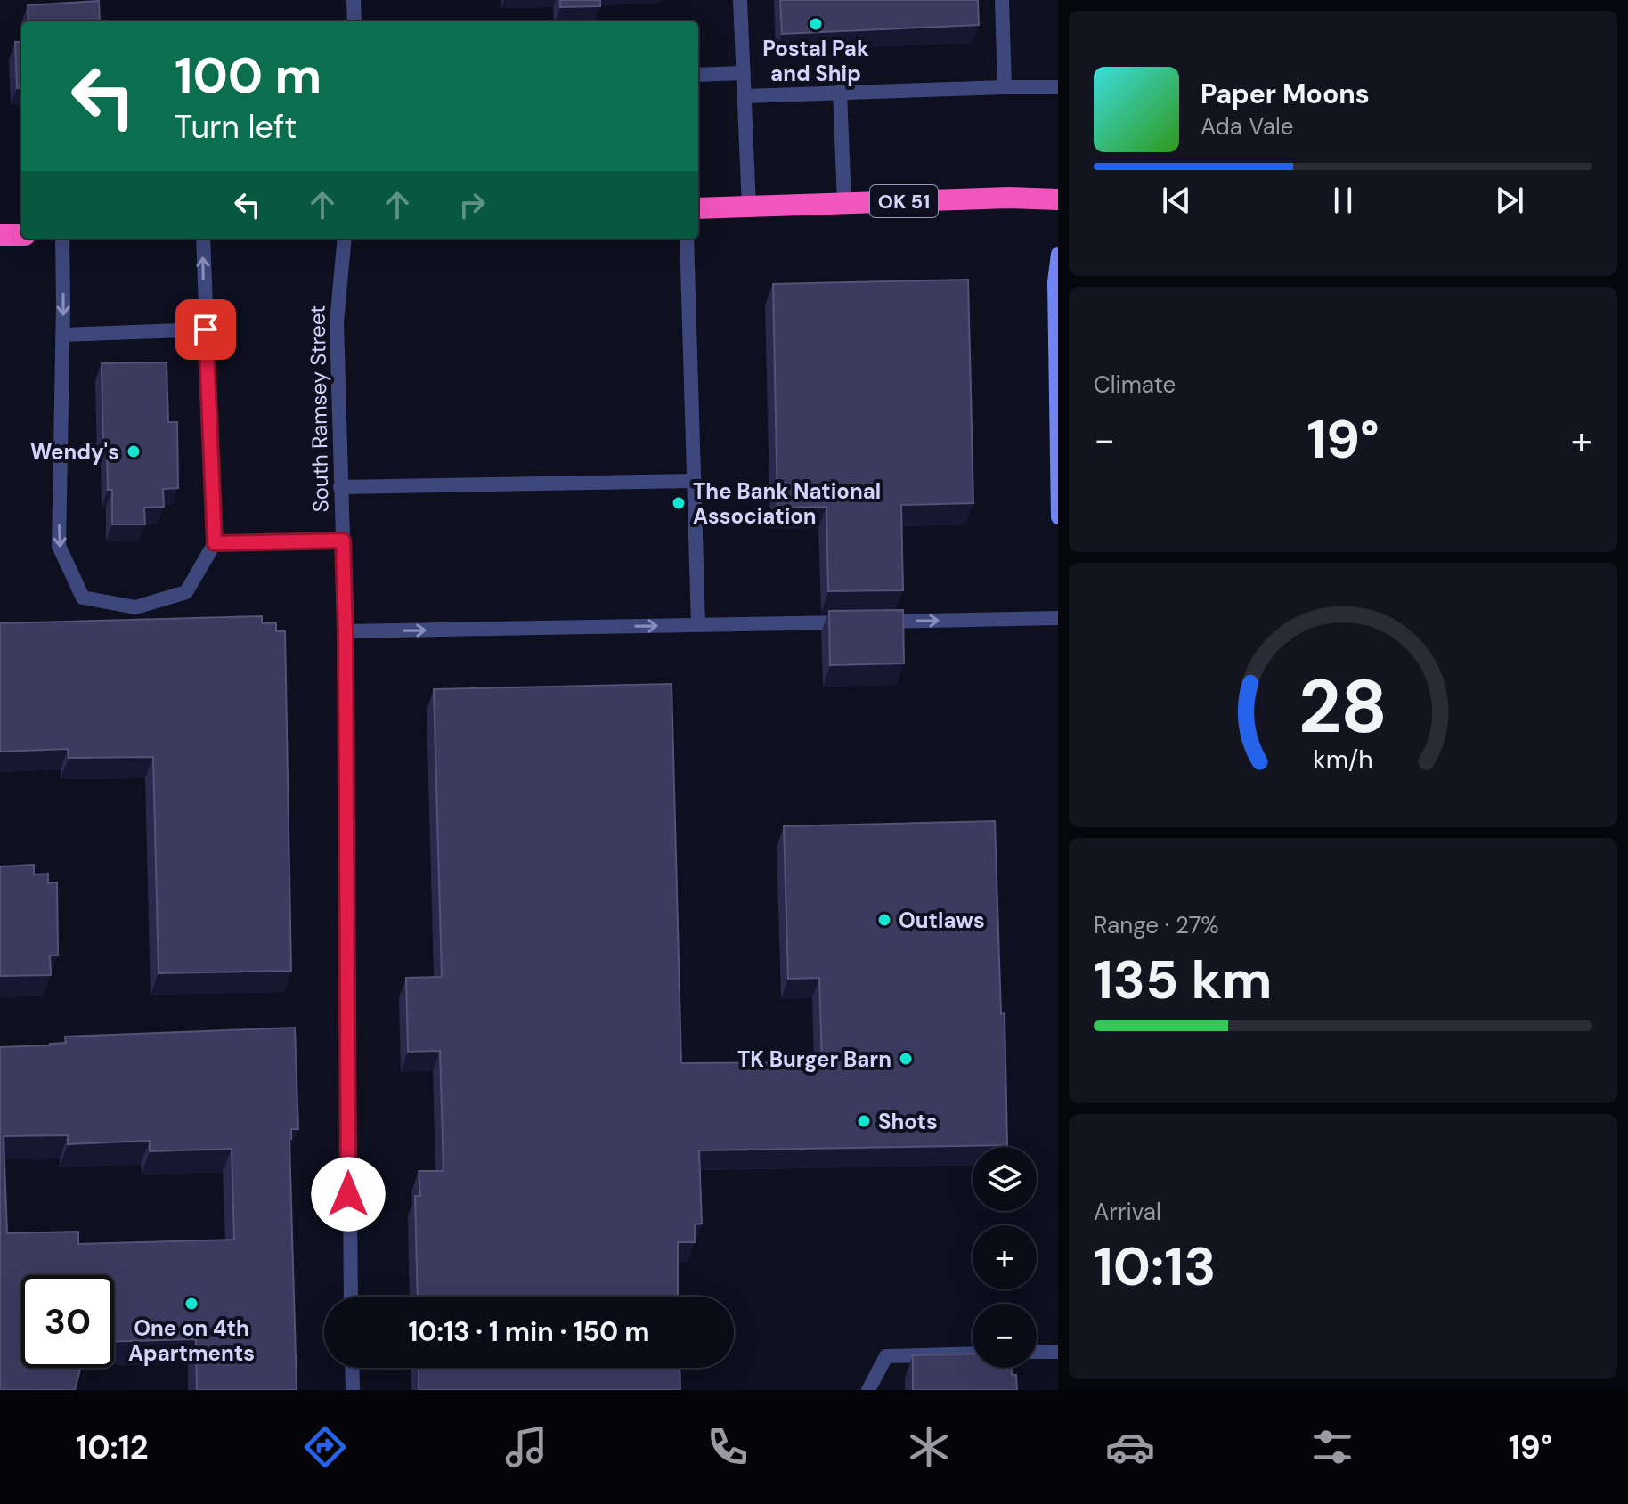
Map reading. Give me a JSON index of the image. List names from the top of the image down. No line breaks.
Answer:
{"streets":{"highway":["OK 51"],"street":["South Ramsey Street"]},"places":["Postal Pak and Ship","Wendy's","The Bank National Association","Outlaws","TK Burger Barn","Shots","One on 4th Apartments"],"page":{"turn":["100 m","Turn left"],"song":["Paper Moons","Ada Vale"],"tile":["Climate",["Range · 27%","135 km"],["Arrival","10:13"]],"heat":["−","19°","+"],"map_buttons":["+","−"],"limit":"30","trip":"10:13 · 1 min · 150 m","tabs":["10:12","19°"],"gauge":["28","km/h"]}}
